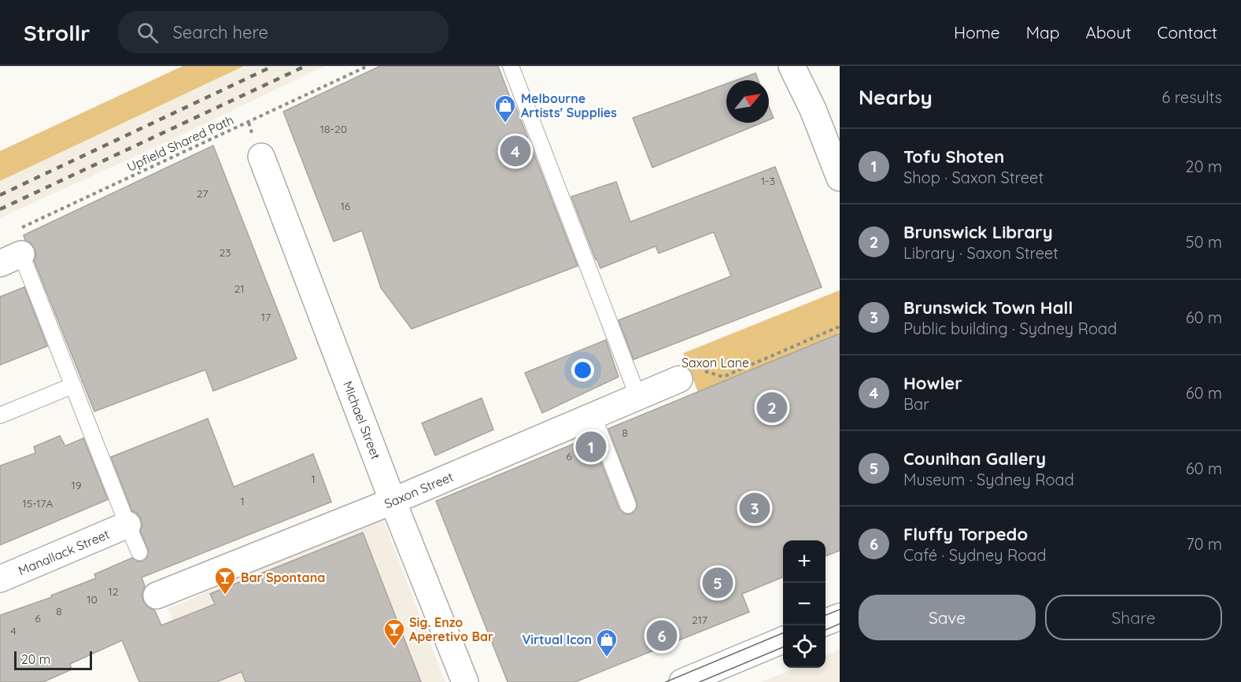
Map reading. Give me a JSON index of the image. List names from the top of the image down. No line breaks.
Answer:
{"streets":{"main road":["Michael Street","Saxon Street","Manallack Street"],"path":["Upfield Shared Path"]},"crossings":[["Michael Street","Saxon Street"]],"parks":["Saxon Lane"],"places":{"shop":["Melbourne Artists' Supplies","Virtual Icon"],"bar":["Bar Spontana","Sig. Enzo Aperetivo Bar"]},"house_numbers":["18-20","1-3","27","16","23","21","17","8","6","1","19","1","15-17A","12","10","8","6","217","4"],"scale_bar":"20 m","north":"top right","page":{"header":"Strollr","search":"Search here","nav":["Home","Map","About","Contact"],"heading":["Nearby","6 results"],"list":[{"mark":"1","name":"Tofu Shoten","note":"Shop · Saxon Street","value":"20 m"},{"mark":"2","name":"Brunswick Library","note":"Library · Saxon Street","value":"50 m"},{"mark":"3","name":"Brunswick Town Hall","note":"Public building · Sydney Road","value":"60 m"},{"mark":"4","name":"Howler","note":"Bar","value":"60 m"},{"mark":"5","name":"Counihan Gallery","note":"Museum · Sydney Road","value":"60 m"},{"mark":"6","name":"Fluffy Torpedo","note":"Café · Sydney Road","value":"70 m"}],"pins":["4","2","1","3","5","6"],"map_buttons":["+","−"],"buttons":["Save","Share"],"scale":"20 m"}}
